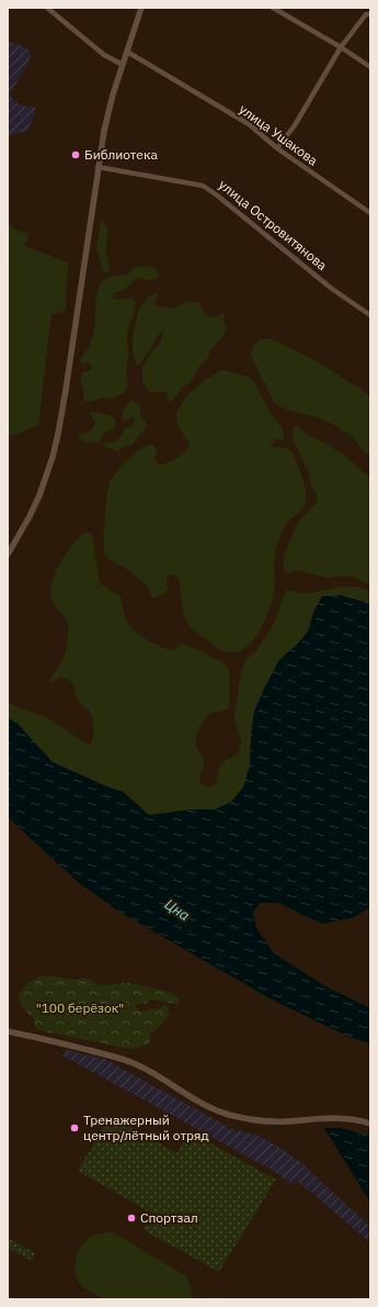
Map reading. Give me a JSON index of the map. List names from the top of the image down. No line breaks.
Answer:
{"streets":{"street":["улица Ушакова","улица Островитянова"]},"water":["Цна"],"parks":["\"100 берёзок\""],"places":["Библиотека","Тренажерный центр/лётный отряд","Спортзал"]}
